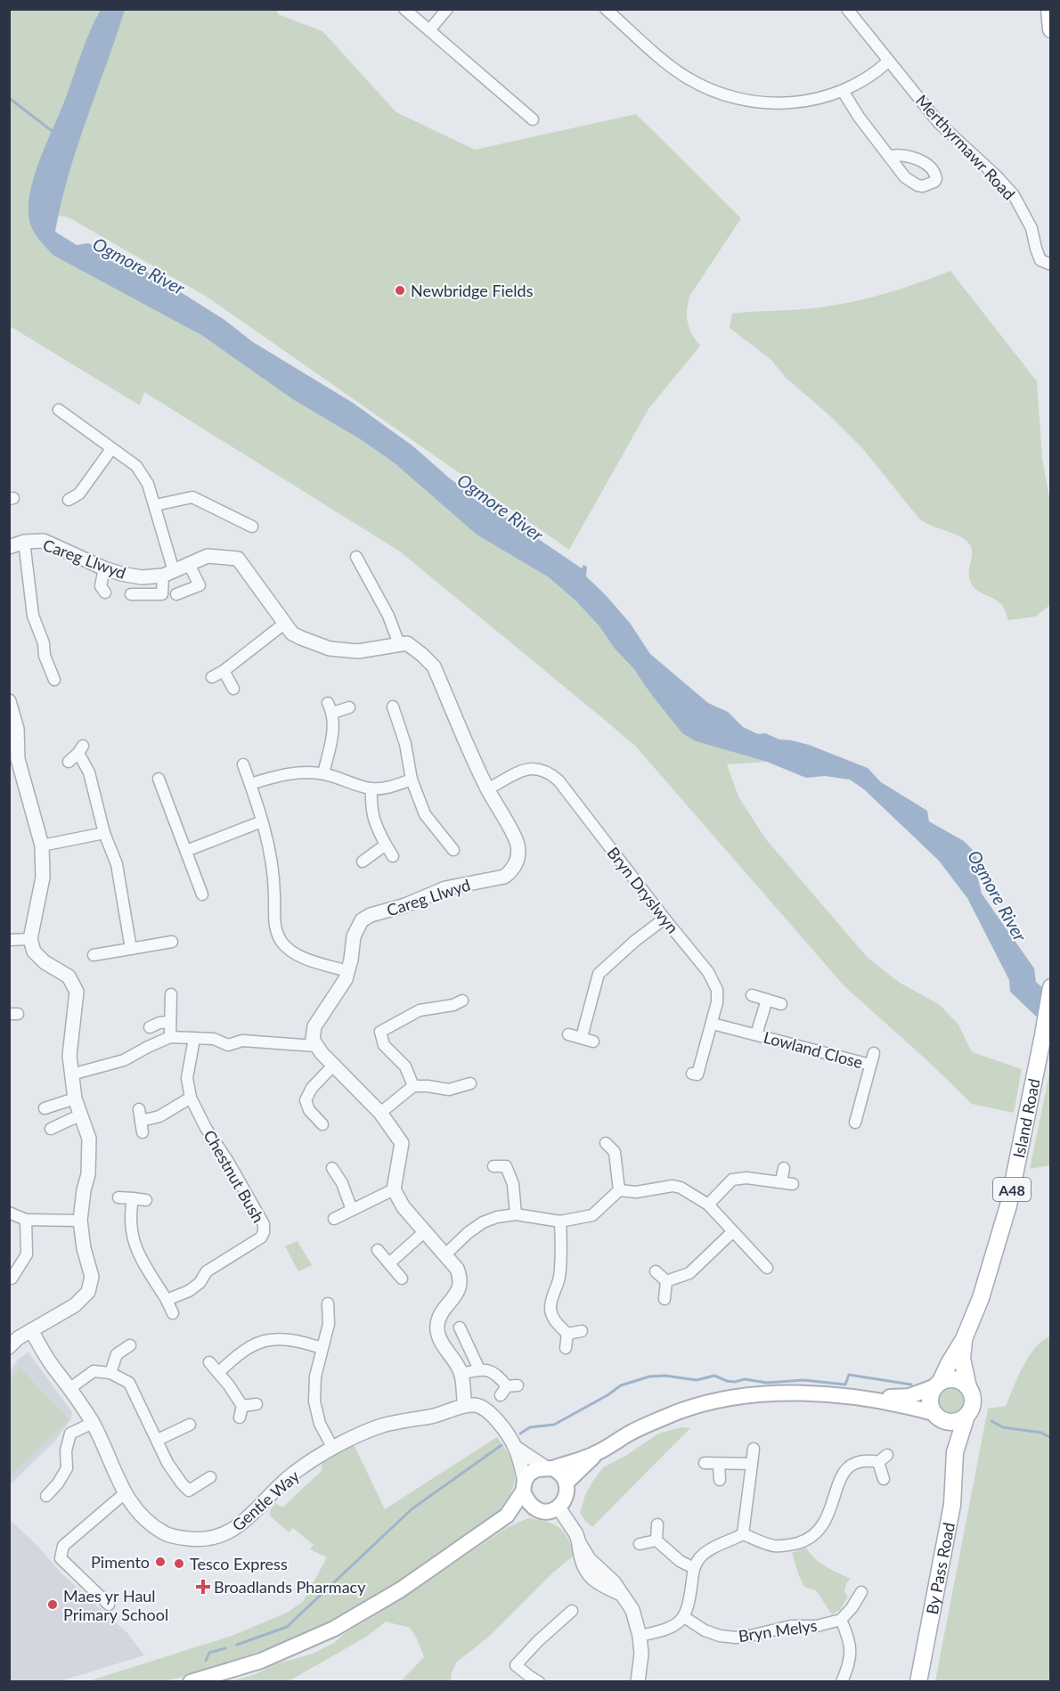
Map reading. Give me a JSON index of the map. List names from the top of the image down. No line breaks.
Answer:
{"streets":{"main road":["Island Road","A48","By Pass Road"],"street":["Merthyrmawr Road","Careg Llwyd","Bryn Dryslwyn","Lowland Close","Chestnut Bush","Gentle Way","Bryn Melys"]},"crossings":[["Careg Llwyd","Bryn Dryslwyn"],["Bryn Dryslwyn","Lowland Close"],["Island Road","By Pass Road"]],"water":["Ogmore River"],"places":{"other":["Newbridge Fields","Pimento","Tesco Express","Maes yr Haul Primary School"],"health":["Broadlands Pharmacy"]}}
